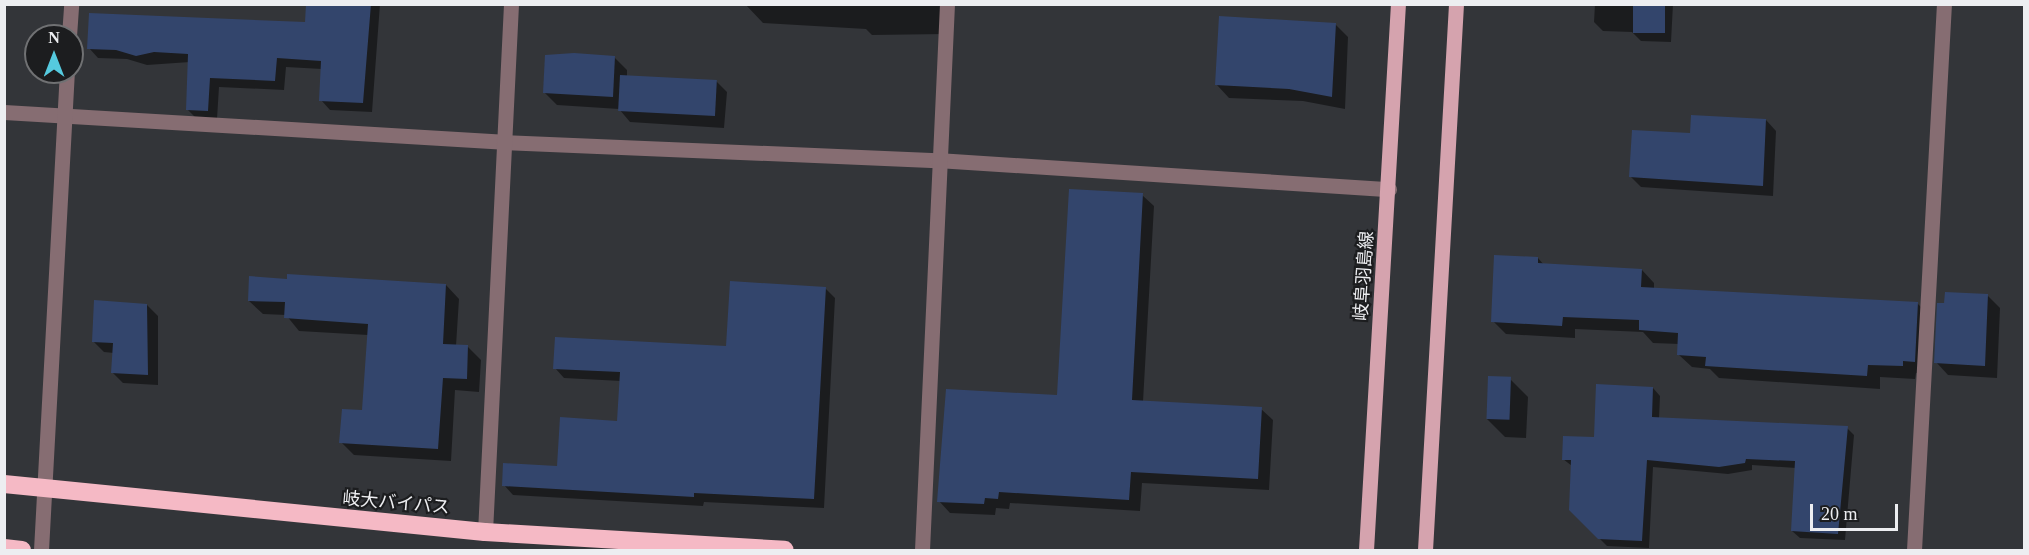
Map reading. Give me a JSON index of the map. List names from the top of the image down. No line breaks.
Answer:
{"streets":{"highway":["岐大バイパス"],"main road":["岐阜羽島線"]},"scale_bar":"20 m","north":"top"}
